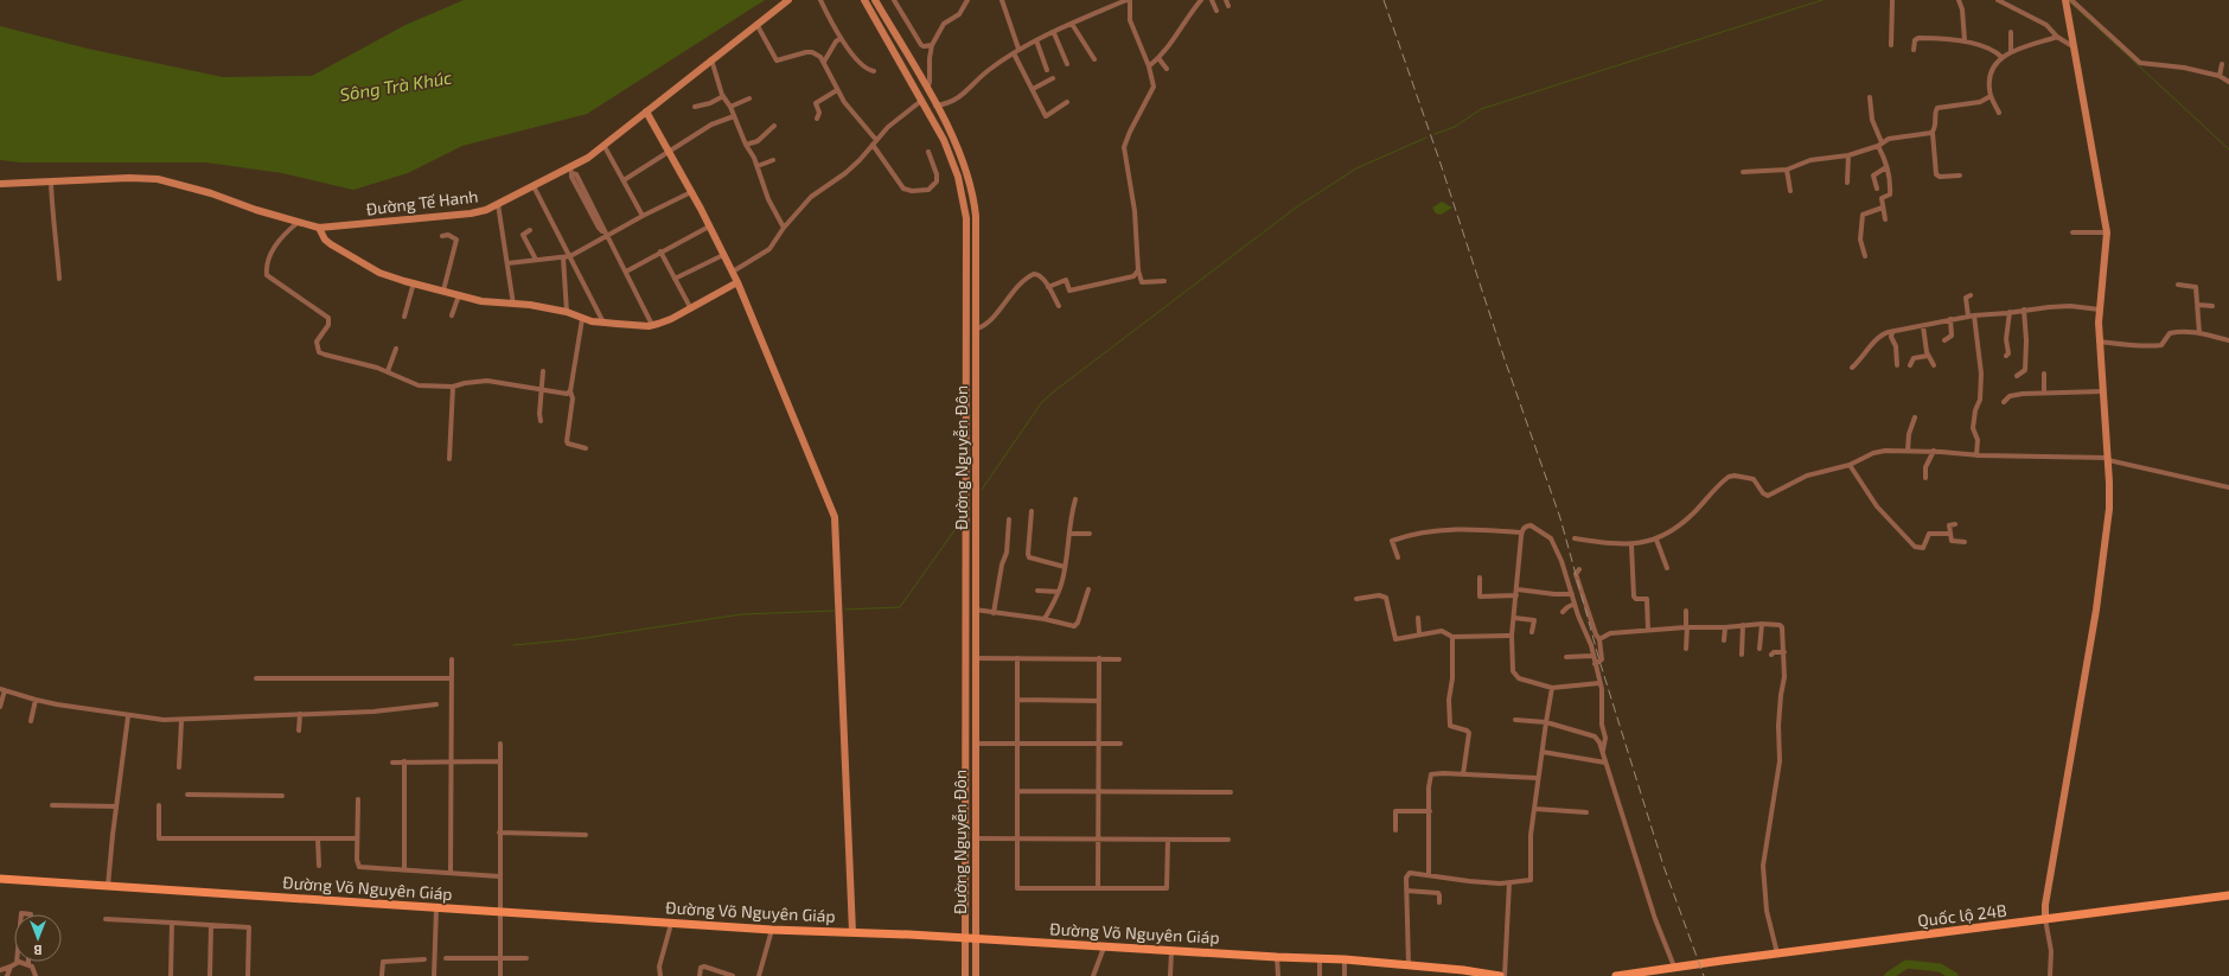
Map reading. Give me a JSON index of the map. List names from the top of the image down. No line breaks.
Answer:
{"streets":{"main road":["Đường Võ Nguyên Giáp","Quốc lộ 24B"],"street":["Đường Tế Hanh","Đường Nguyễn Đôn"]},"crossings":[["Đường Nguyễn Đôn","Đường Võ Nguyên Giáp"]],"water":["Sông Trà Khúc"],"north":"bottom"}
